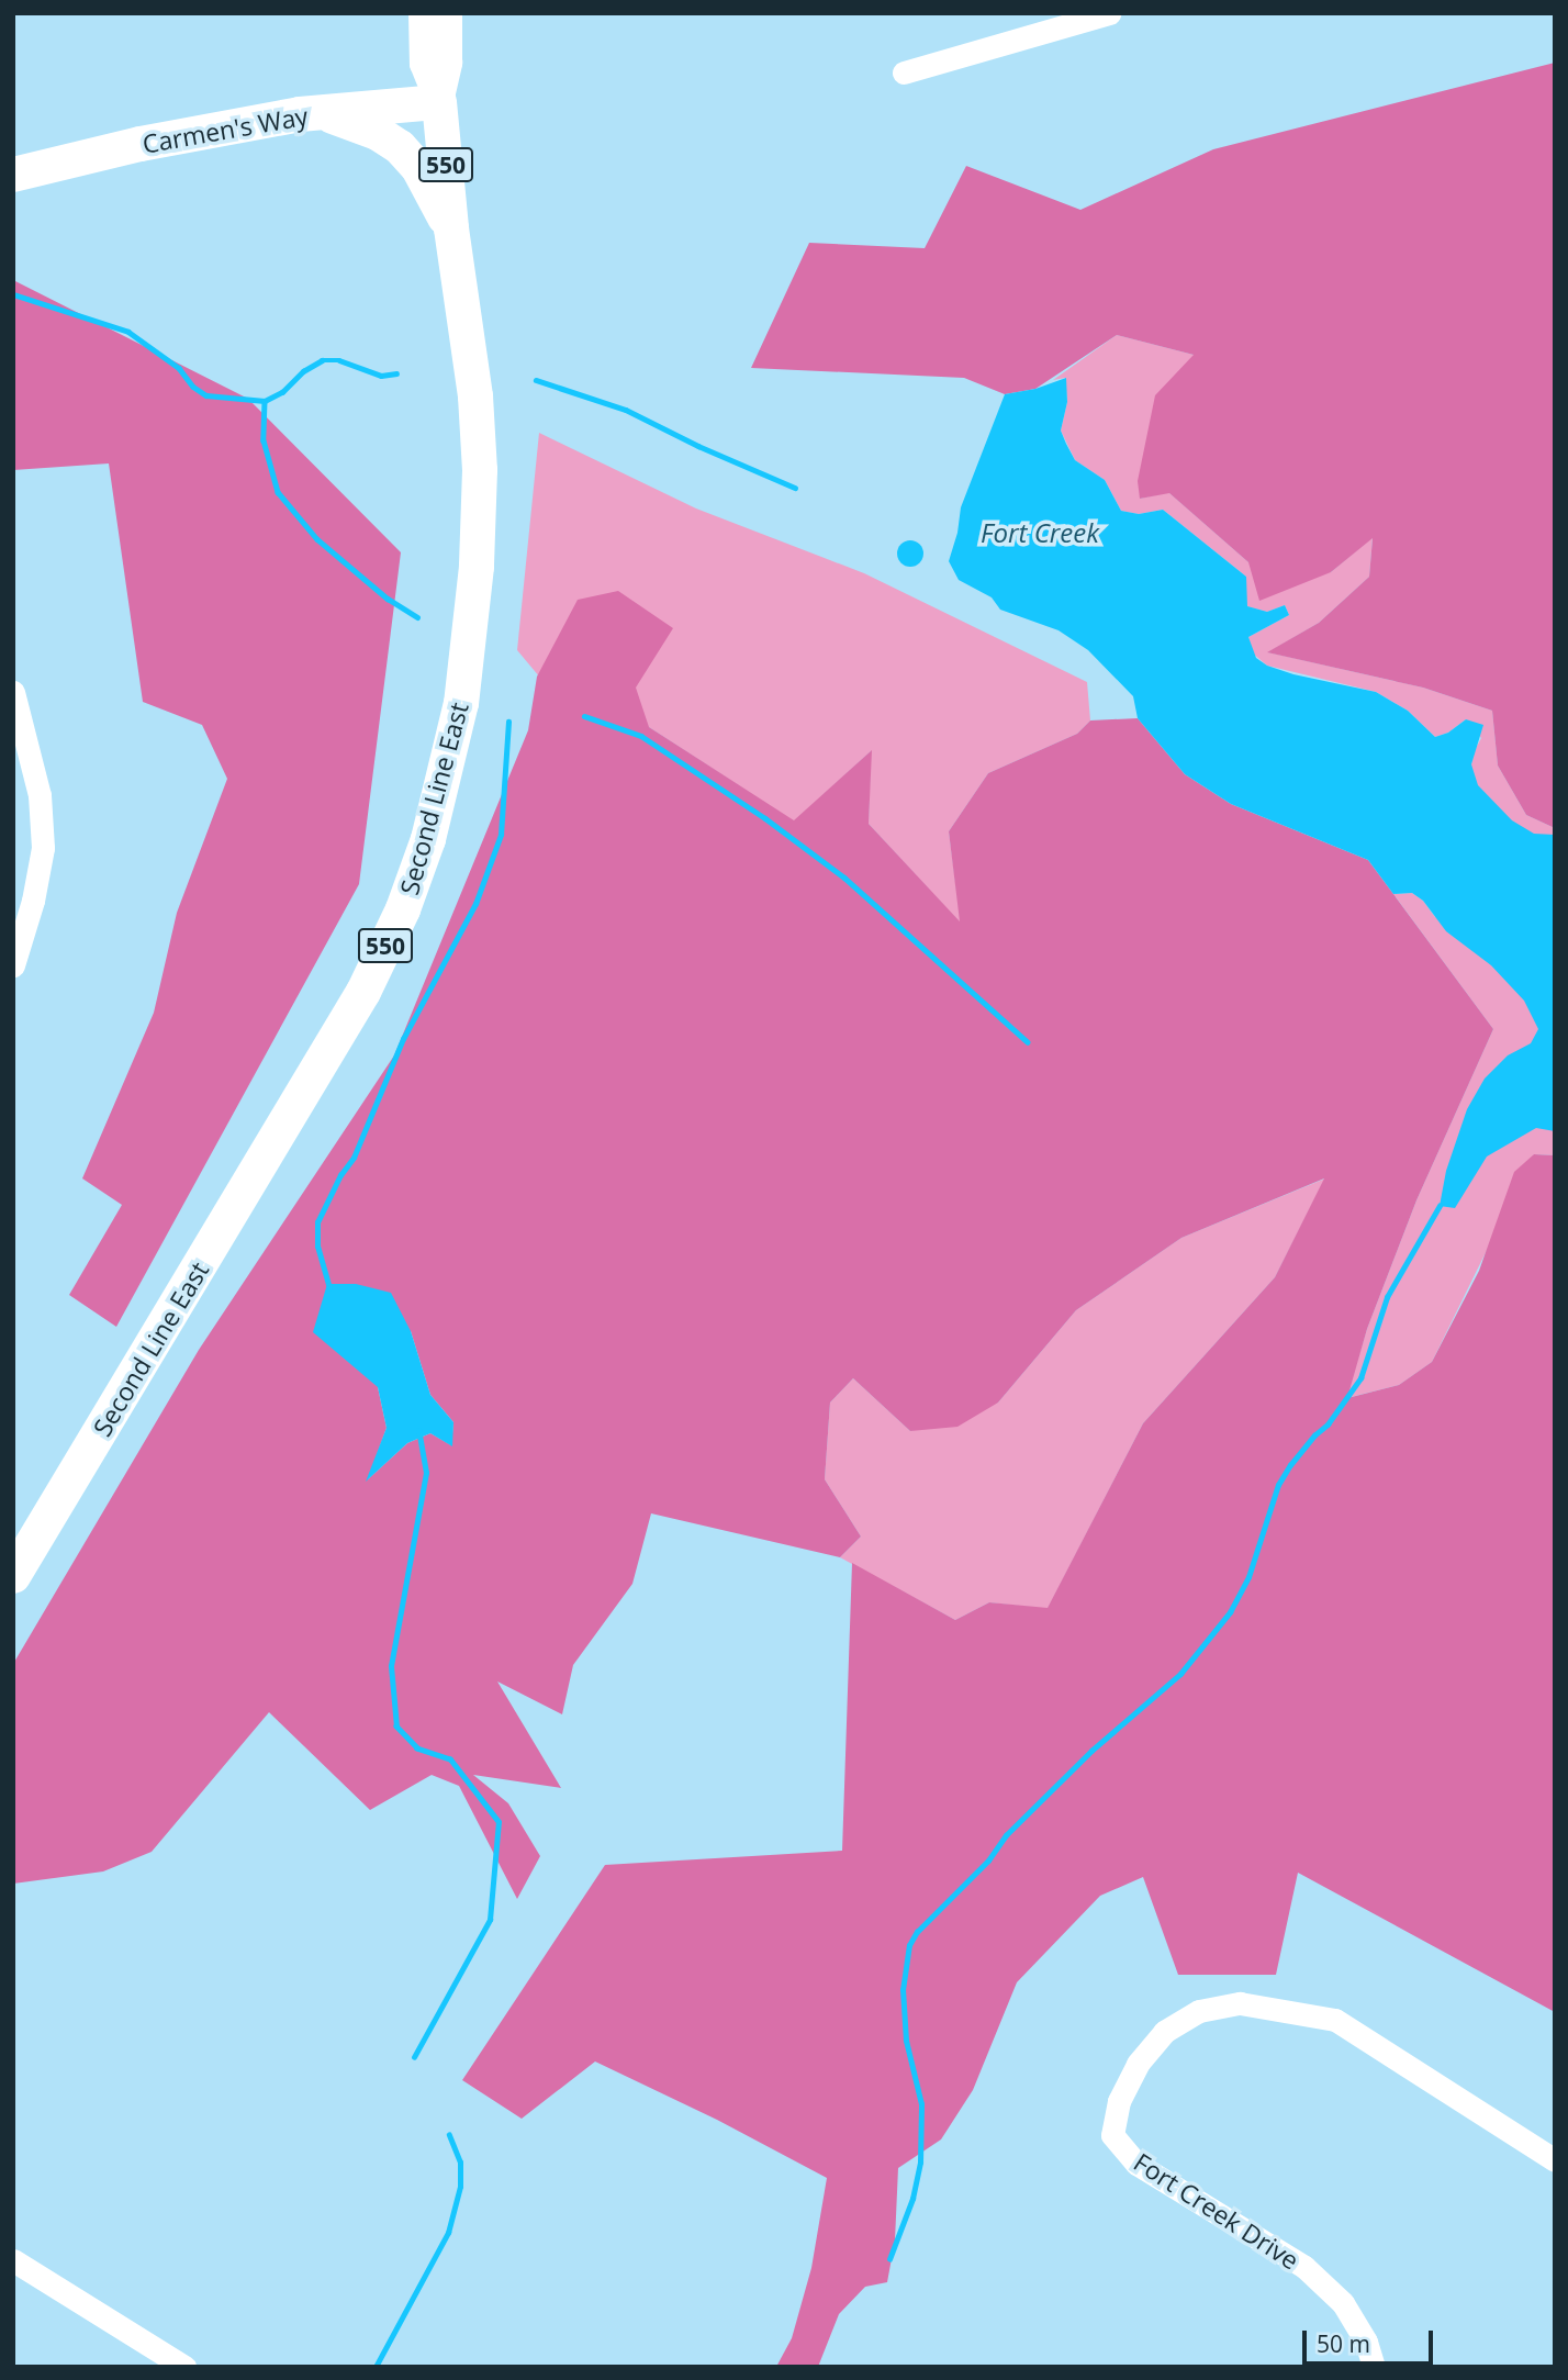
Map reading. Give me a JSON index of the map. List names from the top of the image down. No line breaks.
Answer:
{"streets":{"highway":["Carmen's Way","550","Second Line East"],"street":["Fort Creek Drive"]},"crossings":[["Carmen's Way","Second Line East"]],"water":["Fort Creek"],"scale_bar":"50 m"}
